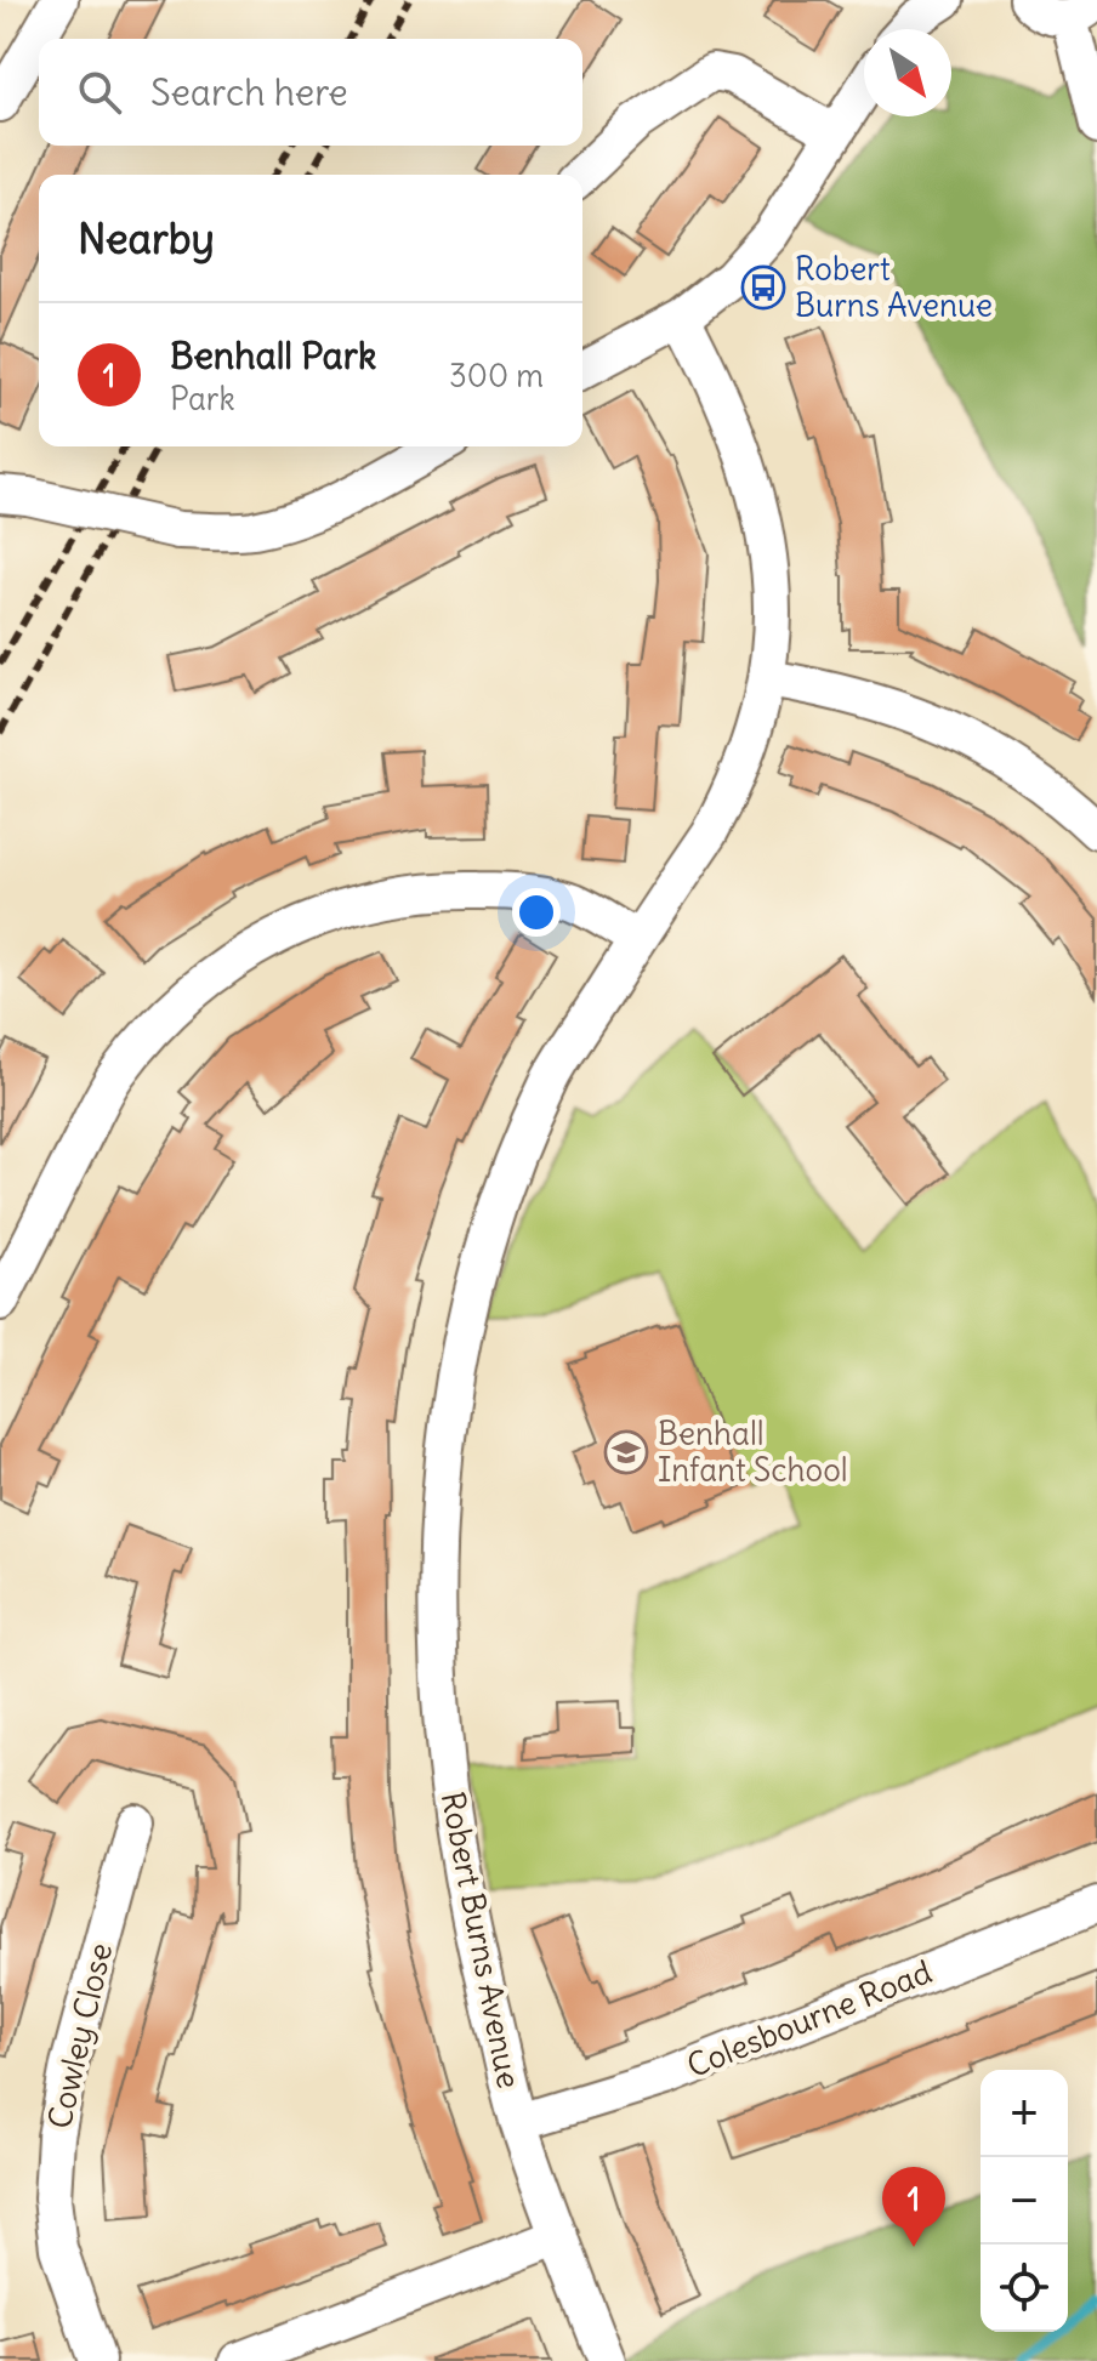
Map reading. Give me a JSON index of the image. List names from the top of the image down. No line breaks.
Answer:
{"streets":{"street":["Robert Burns Avenue","Colesbourne Road","Cowley Close"]},"crossings":[["Robert Burns Avenue","Colesbourne Road"]],"places":{"bus stop":["Robert Burns Avenue"],"school or university":["Benhall Infant School"]},"north":"bottom right","page":{"search":"Search here","heading":"Nearby","list":[{"mark":"1","name":"Benhall Park","note":"Park","value":"300 m"}],"map_buttons":["+","−"],"pins":"1"}}
